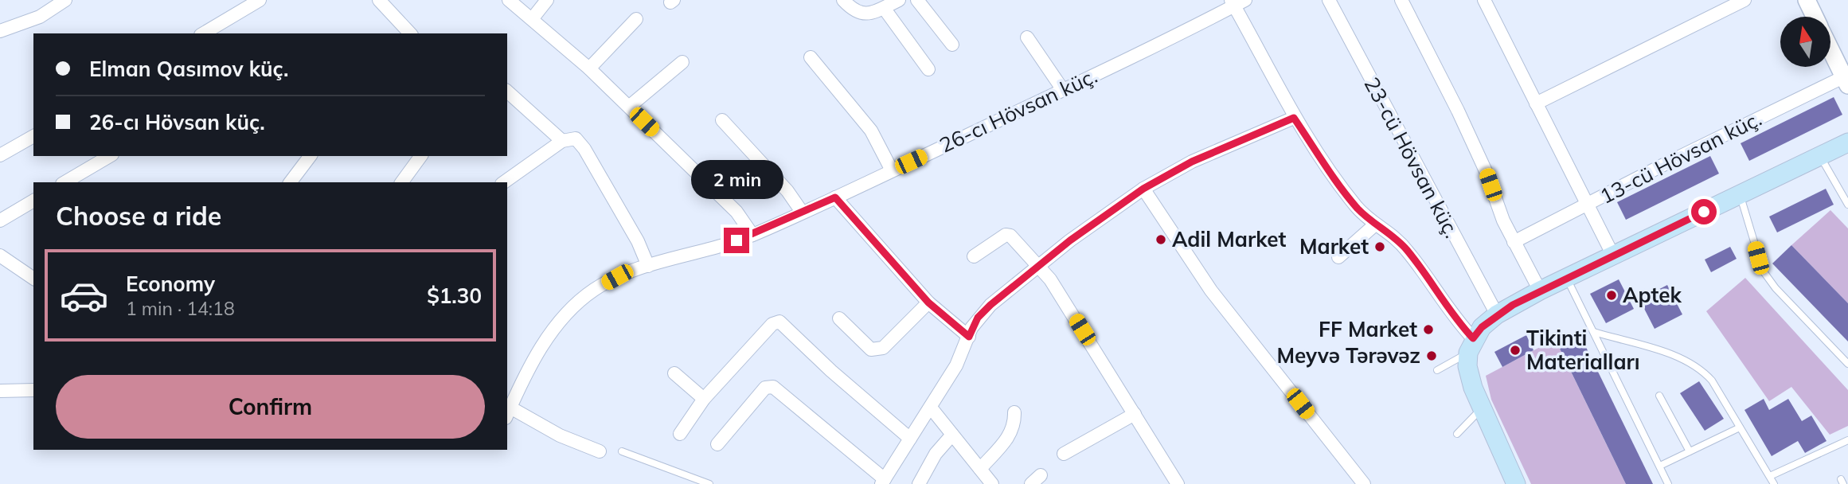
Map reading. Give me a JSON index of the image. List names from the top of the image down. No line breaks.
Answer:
{"streets":{"street":["26-cı Hövsan küç.","23-cü Hövsan küç.","13-cü Hövsan küç."]},"places":["Adil Market","Market","Aptek","FF Market","Tikinti Materialları","Meyvə Tərəvəz"],"north":"top","page":{"banner":["Elman Qasımov küç.","26-cı Hövsan küç."],"bubble":"2 min","heading":"Choose a ride","list":[{"name":"Economy","note":"1 min · 14:18","value":"$1.30"}],"buttons":"Confirm"}}
